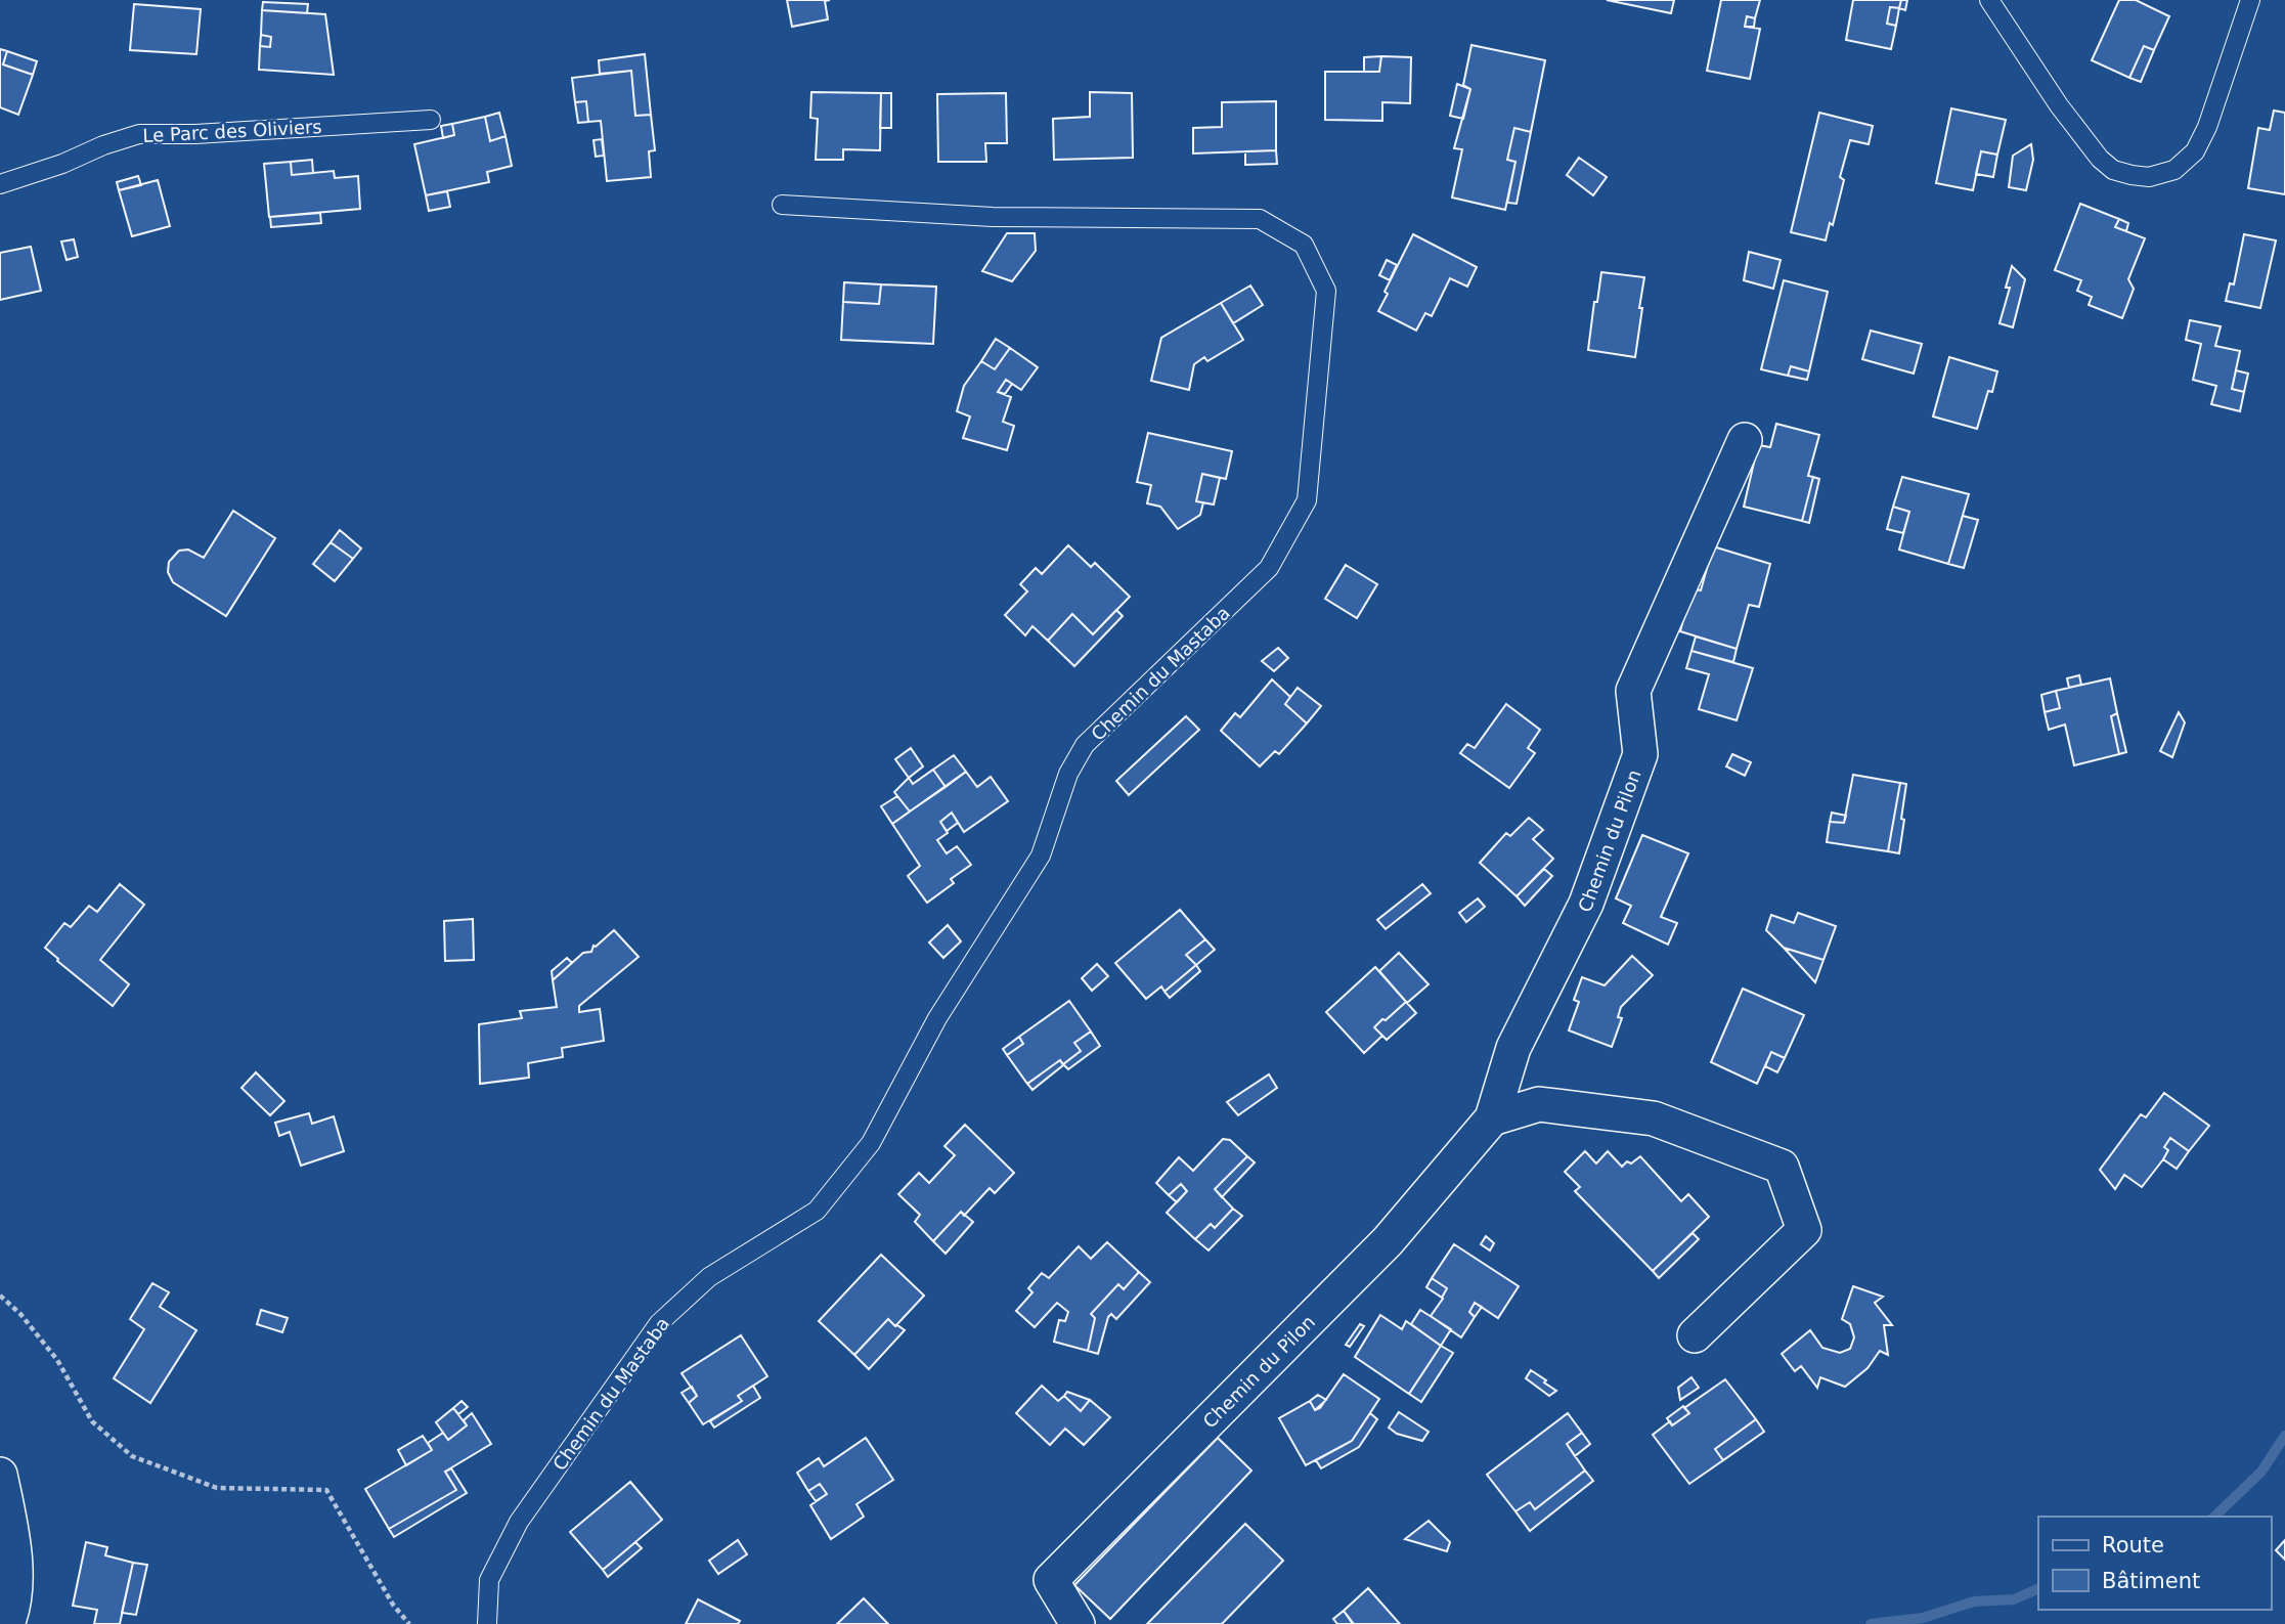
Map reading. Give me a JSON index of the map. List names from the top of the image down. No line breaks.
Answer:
{"streets":{"street":["Chemin du Pilon"],"lane":["Le Parc des Oliviers","Chemin du Mastaba"]},"legend":["Route","Bâtiment"]}
